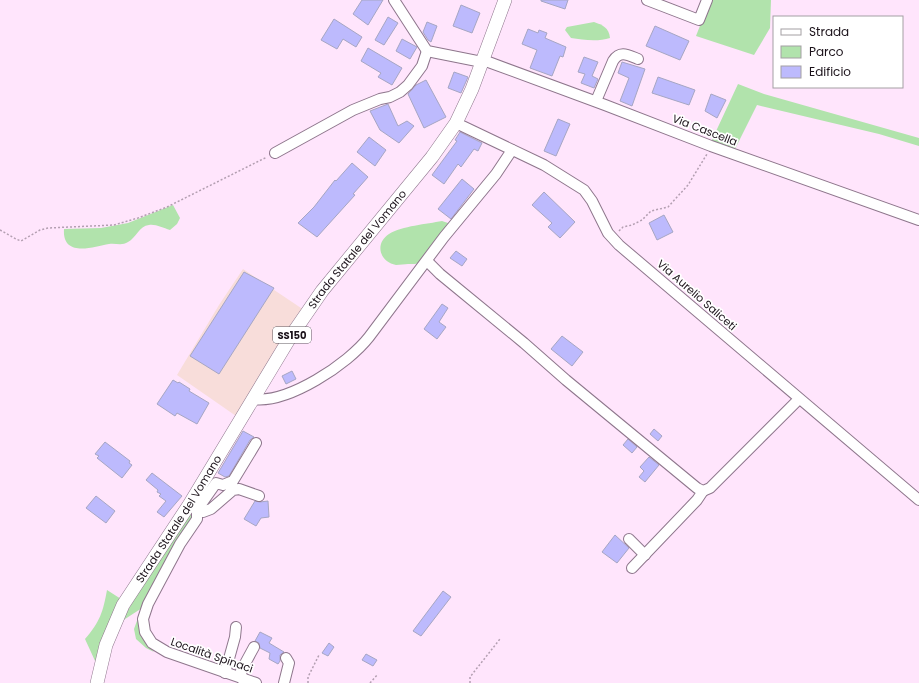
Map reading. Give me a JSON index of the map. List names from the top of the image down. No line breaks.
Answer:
{"streets":{"main road":["Strada Statale del Vomano","SS150"],"street":["Via Cascella","Via Aurelio Saliceti","Località Spinaci"]},"crossings":[["Via Cascella","Strada Statale del Vomano"],["Strada Statale del Vomano","Via Aurelio Saliceti"],["Strada Statale del Vomano","Località Spinaci"]],"legend":["Strada","Parco","Edificio"]}
